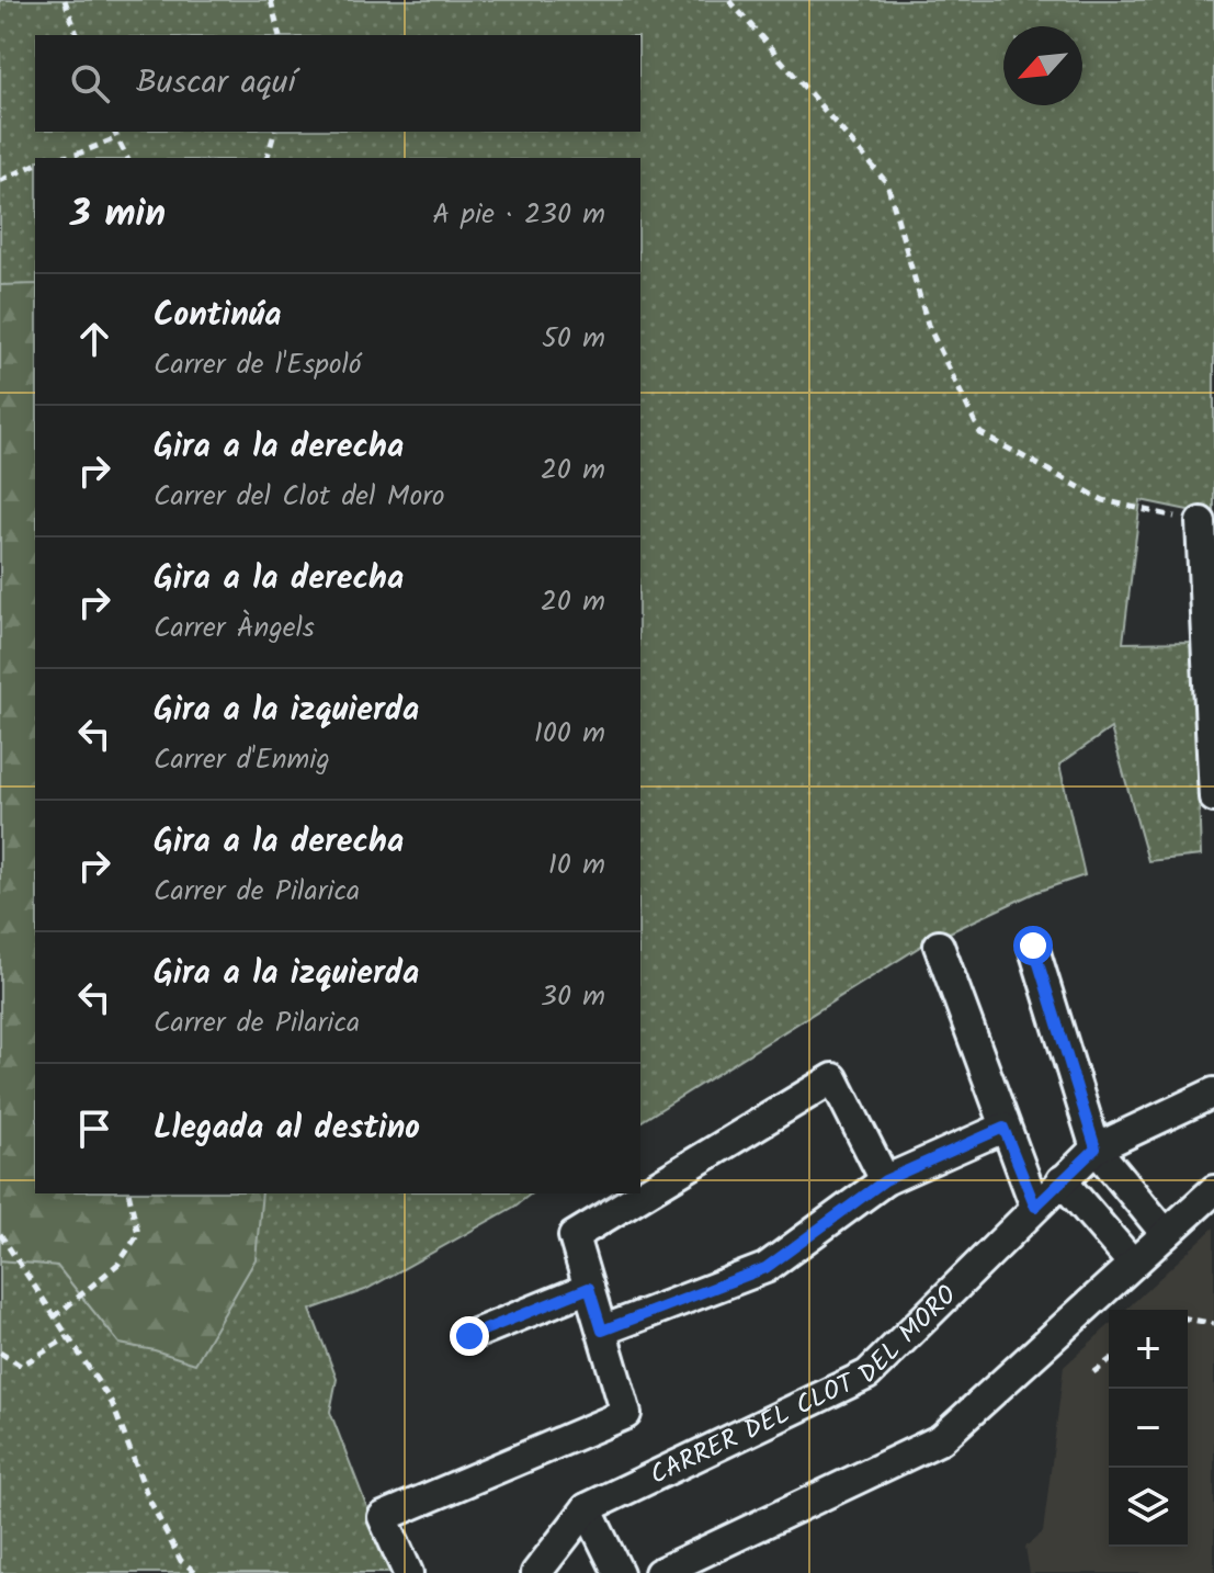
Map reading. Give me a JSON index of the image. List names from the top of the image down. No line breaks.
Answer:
{"streets":{"street":["CARRER DEL CLOT DEL MORO"]},"north":"bottom left","page":{"search":"Buscar aquí","heading":["3 min","A pie · 230 m"],"list":[["Continúa","Carrer de l'Espoló","50 m"],["Gira a la derecha","Carrer del Clot del Moro","20 m"],["Gira a la derecha","Carrer Àngels","20 m"],["Gira a la izquierda","Carrer d'Enmig","100 m"],["Gira a la derecha","Carrer de Pilarica","10 m"],["Gira a la izquierda","Carrer de Pilarica","30 m"],"Llegada al destino"],"map_buttons":["+","−"]}}
